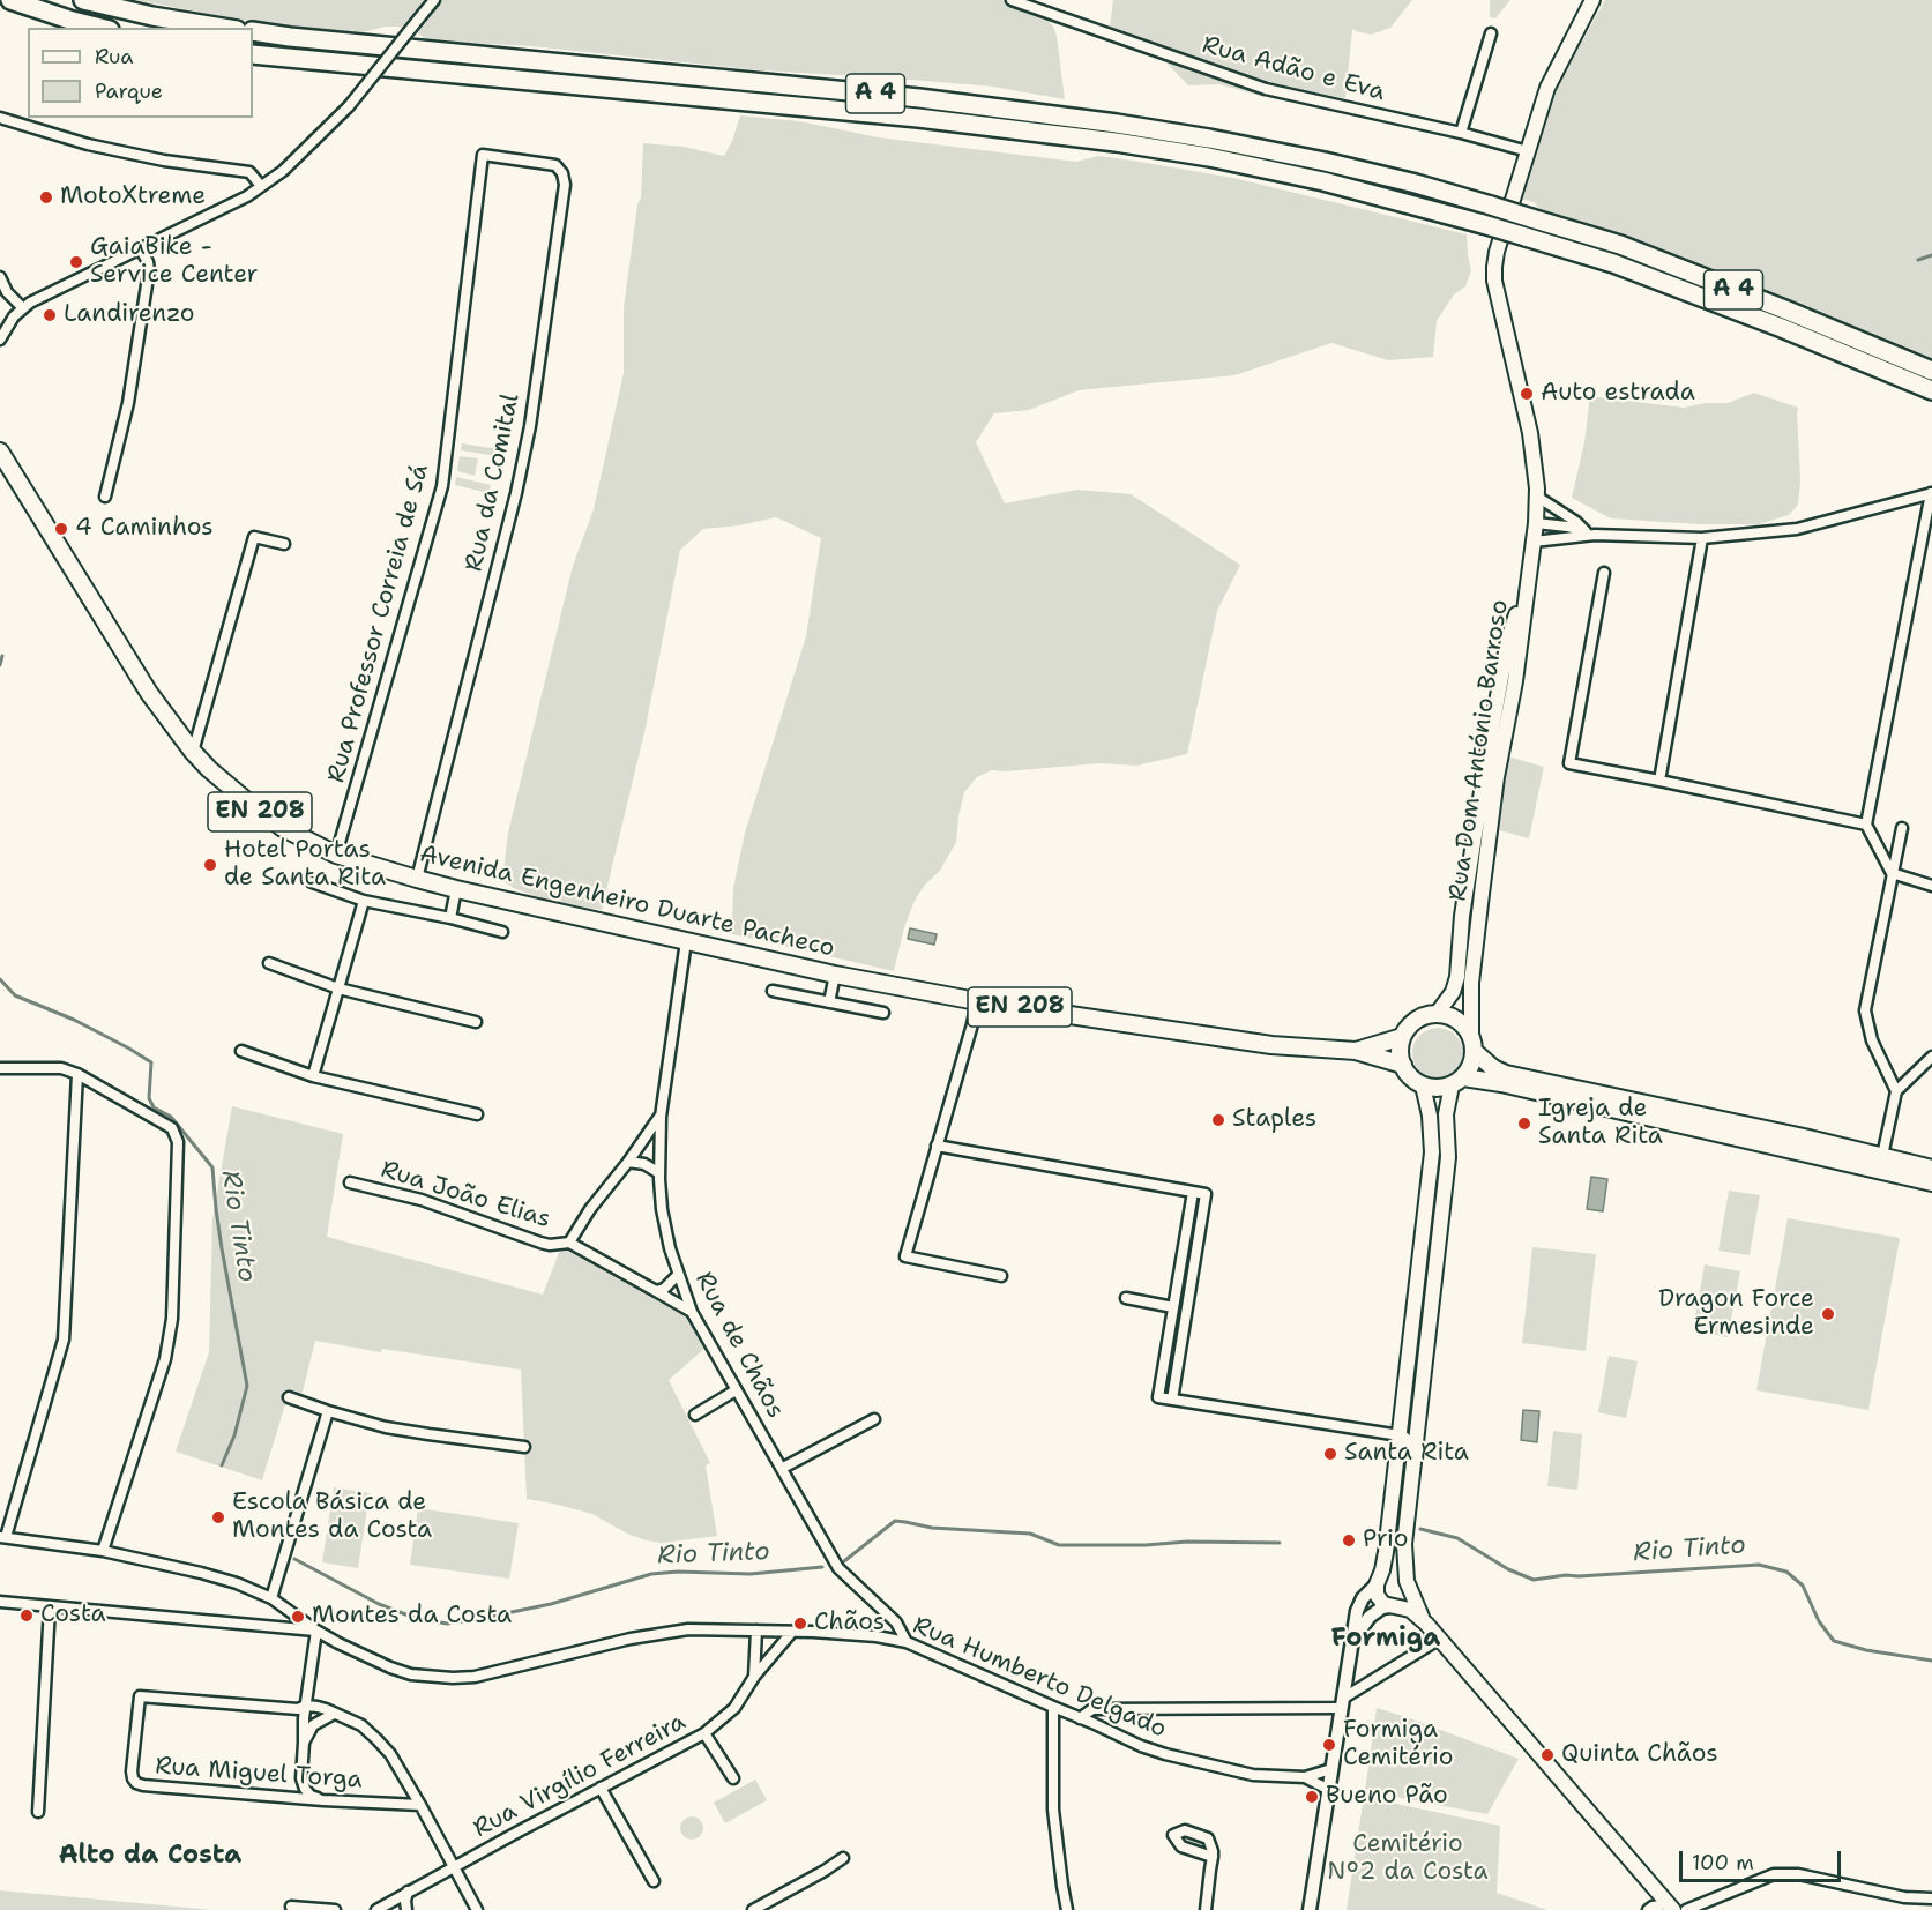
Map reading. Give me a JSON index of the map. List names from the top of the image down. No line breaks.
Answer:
{"streets":{"highway":["A 4"],"main road":["Rua Dom António Barroso","EN 208","Avenida Engenheiro Duarte Pacheco"],"street":["Rua Adão e Eva","Rua da Comital","Rua Professor Correia de Sá","Rua João Elias","Rua de Chãos","Rua Humberto Delgado","Rua Miguel Torga","Rua Virgílio Ferreira"]},"crossings":[["Rua da Comital","Rua Professor Correia de Sá"],["Rua da Comital","Avenida Engenheiro Duarte Pacheco"],["Rua Professor Correia de Sá","Avenida Engenheiro Duarte Pacheco"],["Rua Dom António Barroso","EN 208"],["Rua Dom António Barroso","Avenida Engenheiro Duarte Pacheco"],["EN 208","Avenida Engenheiro Duarte Pacheco"],["Avenida Engenheiro Duarte Pacheco","Rua de Chãos"],["Rua de Chãos","Rua Humberto Delgado"],["Rua Humberto Delgado","Rua Virgílio Ferreira"],["Rua Miguel Torga","Rua Virgílio Ferreira"]],"districts":["Formiga","Alto da Costa"],"water":["Rio Tinto"],"parks":["Cemitério Nº2 da Costa"],"places":["MotoXtreme","GaiaBike - Service Center","Landirenzo","Auto estrada","4 Caminhos","Hotel Portas de Santa Rita","Staples","Igreja de Santa Rita","Dragon Force Ermesinde","Santa Rita","Escola Básica de Montes da Costa","Prio","Costa","Montes da Costa","Chãos","Formiga Cemitério","Quinta Chãos","Bueno Pão"],"legend":["Rua","Parque"],"scale_bar":"100 m"}
